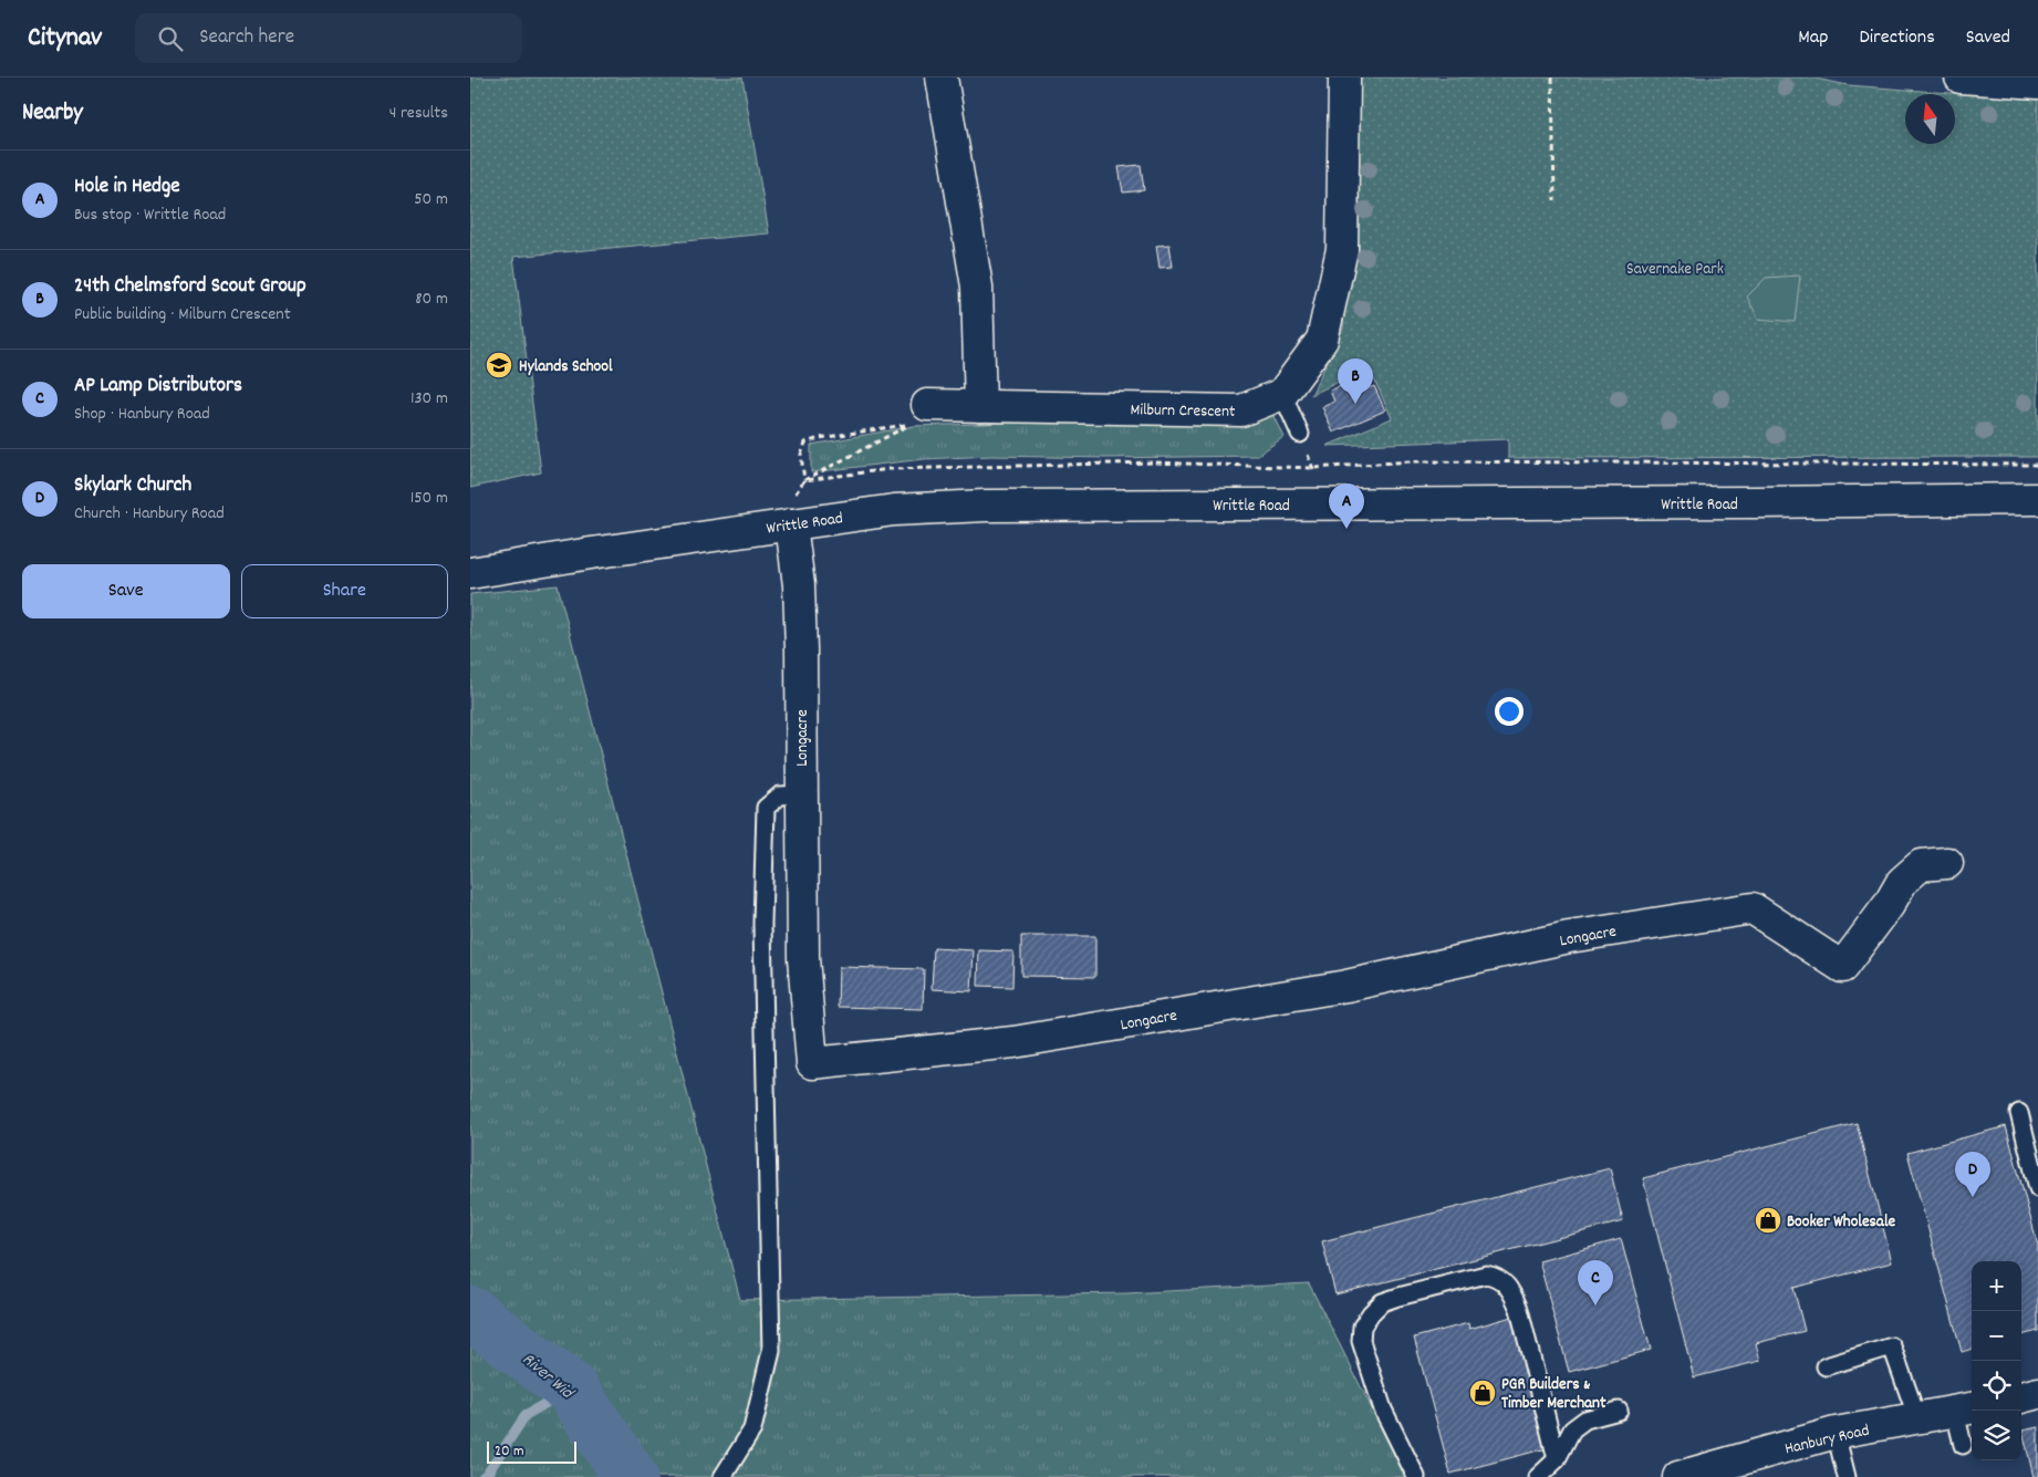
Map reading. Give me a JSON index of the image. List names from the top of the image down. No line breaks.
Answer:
{"streets":{"street":["Milburn Crescent","Writtle Road","Longacre","Hanbury Road"]},"crossings":[["Writtle Road","Longacre"]],"water":["River Wid"],"parks":["Savernake Park"],"places":{"school or university":["Hylands School"],"shop":["Booker Wholesale","PGR Builders & Timber Merchant"]},"scale_bar":"20 m","north":"top","page":{"header":"Citynav","search":"Search here","nav":["Map","Directions","Saved"],"heading":["Nearby","4 results"],"list":[{"mark":"A","name":"Hole in Hedge","note":"Bus stop · Writtle Road","value":"50 m"},{"mark":"B","name":"24th Chelmsford Scout Group","note":"Public building · Milburn Crescent","value":"80 m"},{"mark":"C","name":"AP Lamp Distributors","note":"Shop · Hanbury Road","value":"130 m"},{"mark":"D","name":"Skylark Church","note":"Church · Hanbury Road","value":"150 m"}],"pins":["B","A","D","C"],"buttons":["Save","Share"],"map_buttons":["+","−"],"scale":"20 m"}}
